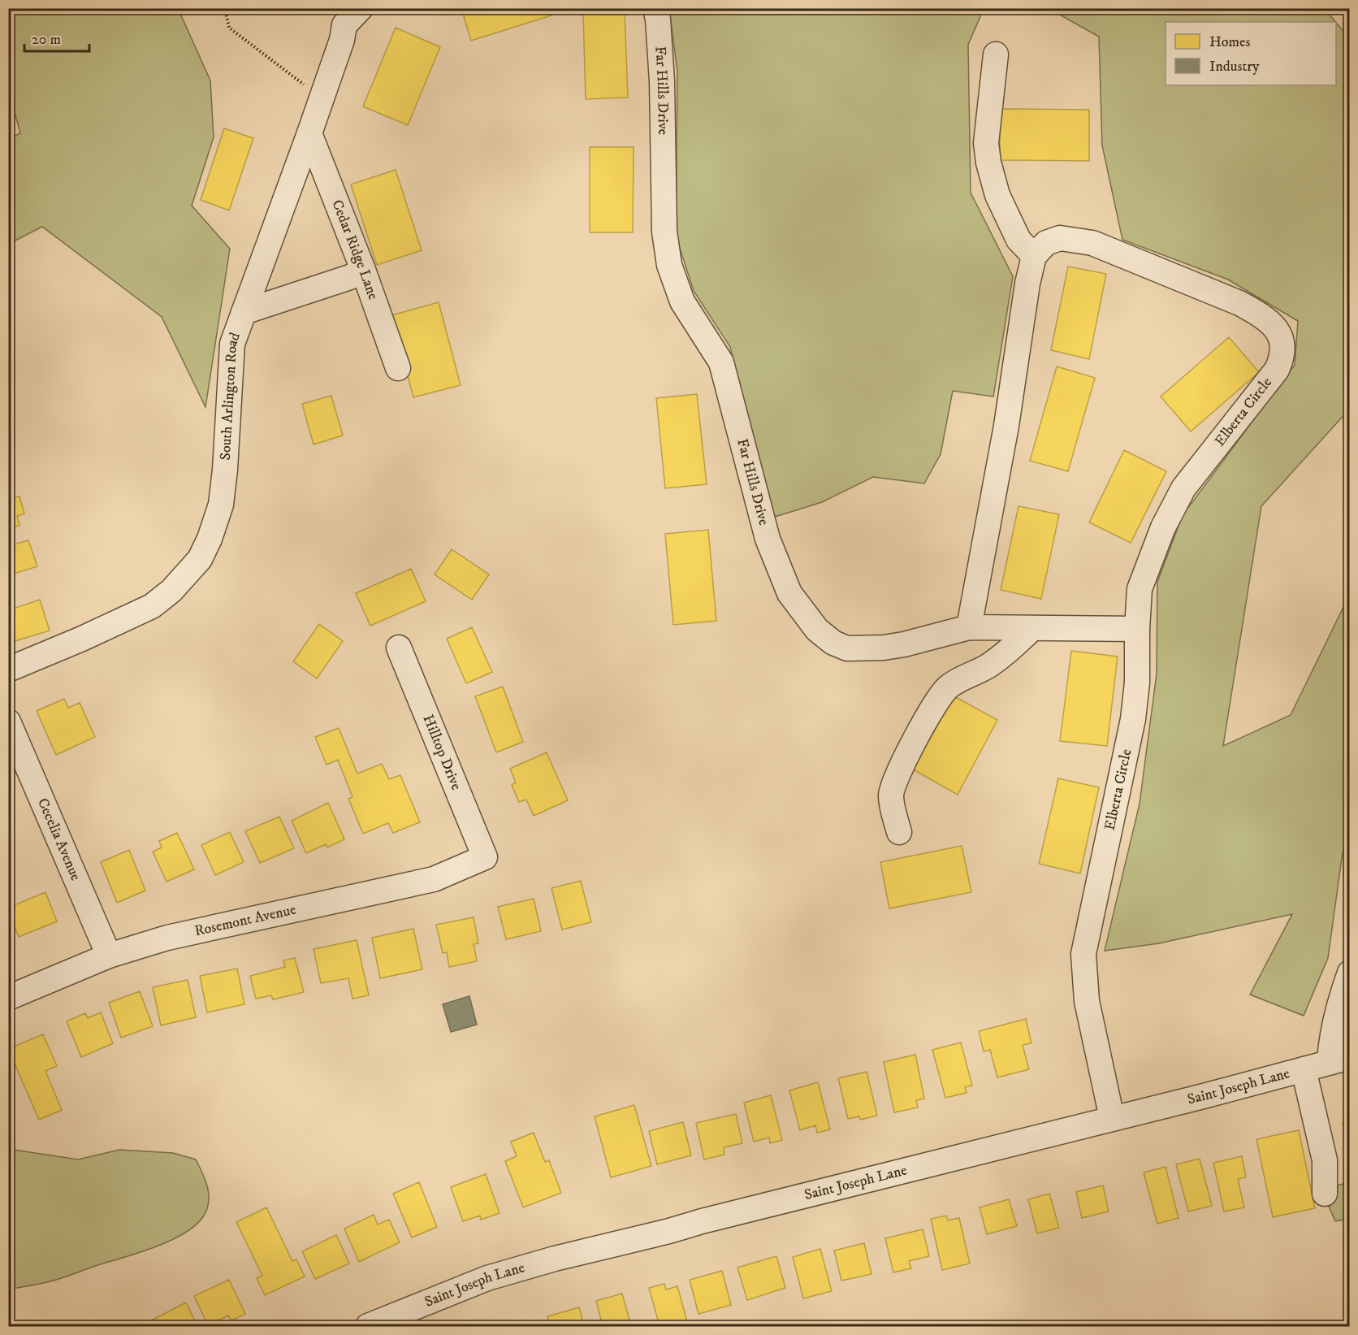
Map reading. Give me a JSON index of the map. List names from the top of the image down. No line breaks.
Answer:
{"streets":{"street":["Far Hills Drive","Cedar Ridge Lane","South Arlington Road","Elberta Circle","Hilltop Drive","Cecelia Avenue","Rosemont Avenue","Saint Joseph Lane"]},"crossings":[["Far Hills Drive","Elberta Circle"],["Cedar Ridge Lane","South Arlington Road"],["Elberta Circle","Saint Joseph Lane"],["Hilltop Drive","Rosemont Avenue"],["Cecelia Avenue","Rosemont Avenue"]],"legend":["Homes","Industry"],"scale_bar":"20 m"}
